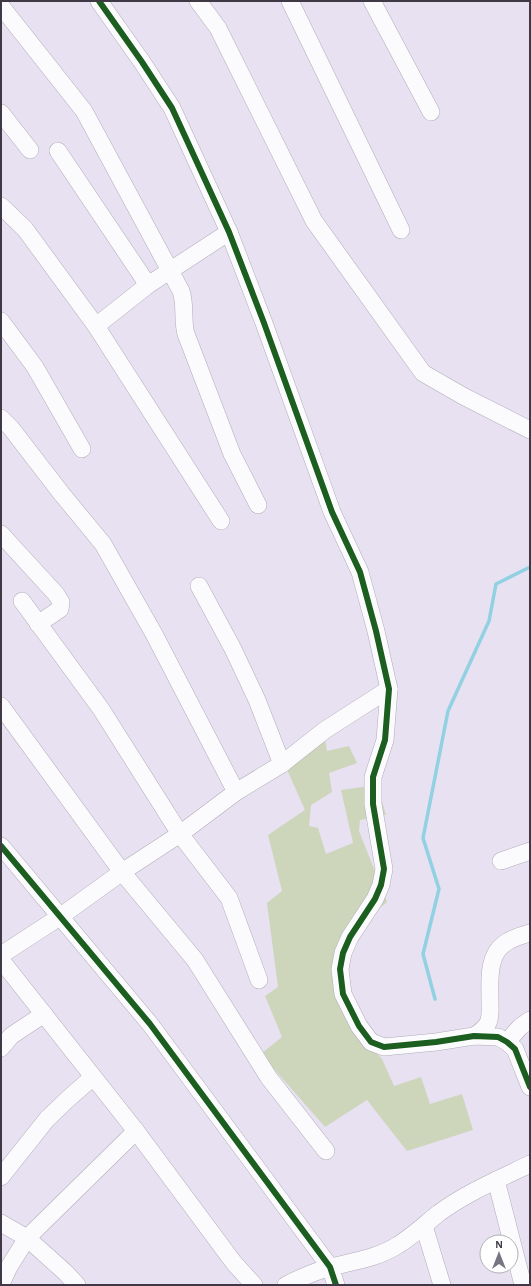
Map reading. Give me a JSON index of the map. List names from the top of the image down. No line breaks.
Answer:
{"north":"top"}
